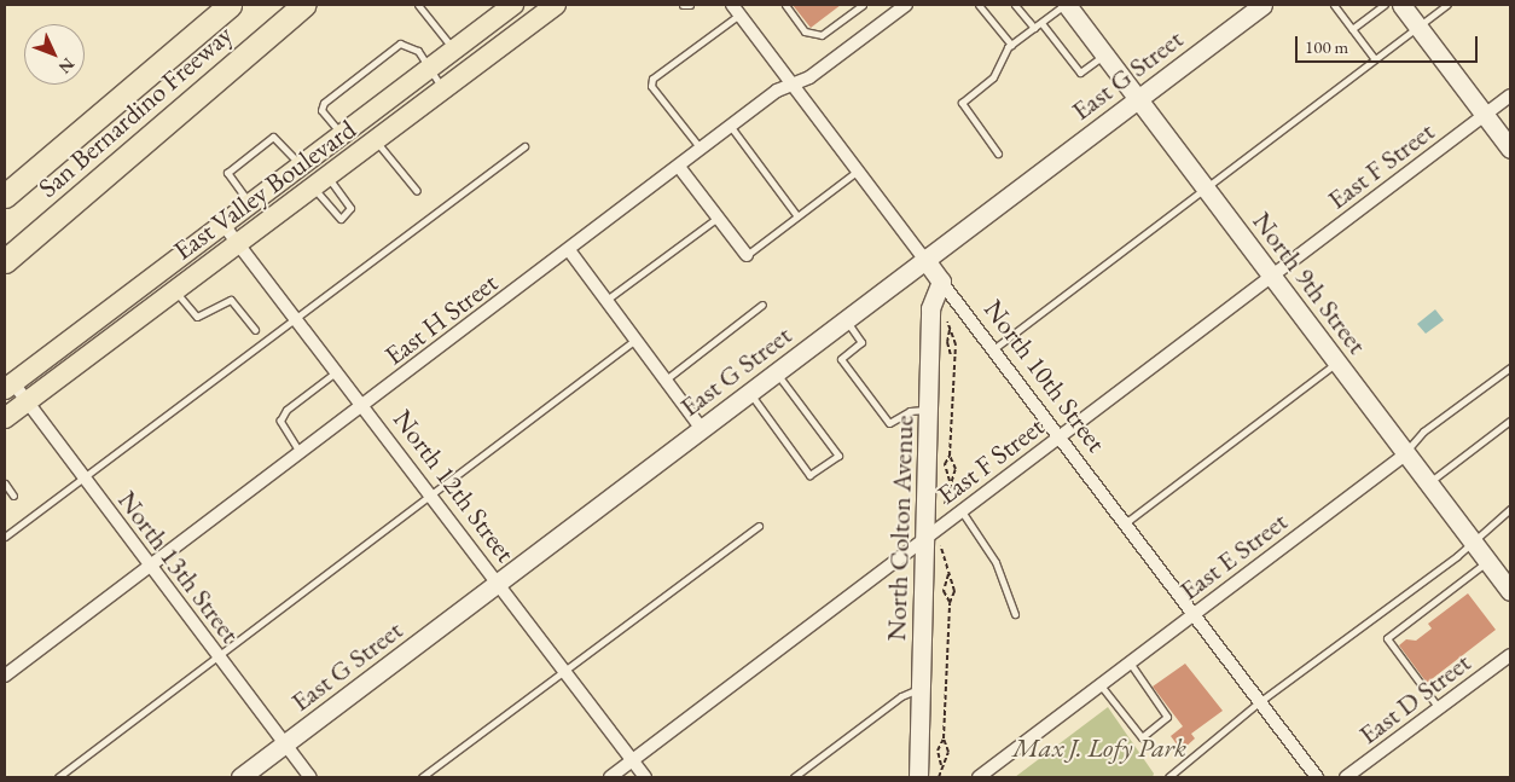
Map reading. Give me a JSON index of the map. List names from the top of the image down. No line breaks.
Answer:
{"streets":{"highway":["San Bernardino Freeway"],"main road":["East Valley Boulevard"],"street":["East G Street","East F Street","North 9th Street","East H Street","North 10th Street","North 12th Street","North Colton Avenue","East E Street","North 13th Street","East D Street"]},"crossings":[["East G Street","North 9th Street"],["East G Street","North 10th Street"],["East G Street","North 12th Street"],["East G Street","North 13th Street"],["East F Street","North 9th Street"],["East F Street","North 10th Street"],["East F Street","North 12th Street"],["East F Street","North Colton Avenue"],["East Valley Boulevard","North 12th Street"],["East Valley Boulevard","North 13th Street"],["North 9th Street","East E Street"],["East H Street","North 10th Street"],["East H Street","North 12th Street"],["East H Street","North 13th Street"],["North 10th Street","North Colton Avenue"],["North 10th Street","East E Street"]],"parks":["Max J. Lofy Park"],"scale_bar":"100 m","north":"bottom right"}
